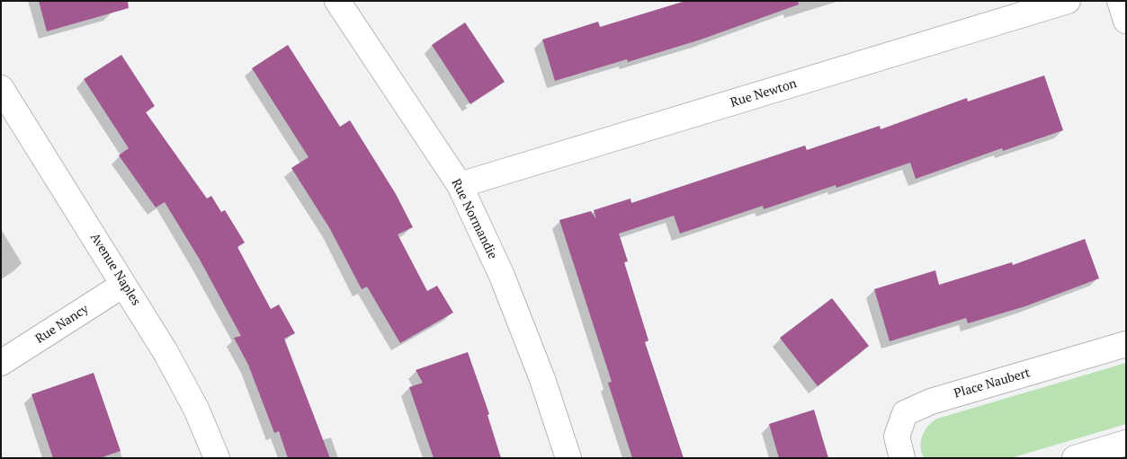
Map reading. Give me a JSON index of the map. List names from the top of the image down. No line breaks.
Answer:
{"streets":{"street":["Rue Newton","Rue Normandie","Avenue Naples","Rue Nancy","Place Naubert"]},"crossings":[["Rue Newton","Rue Normandie"],["Avenue Naples","Rue Nancy"]]}
